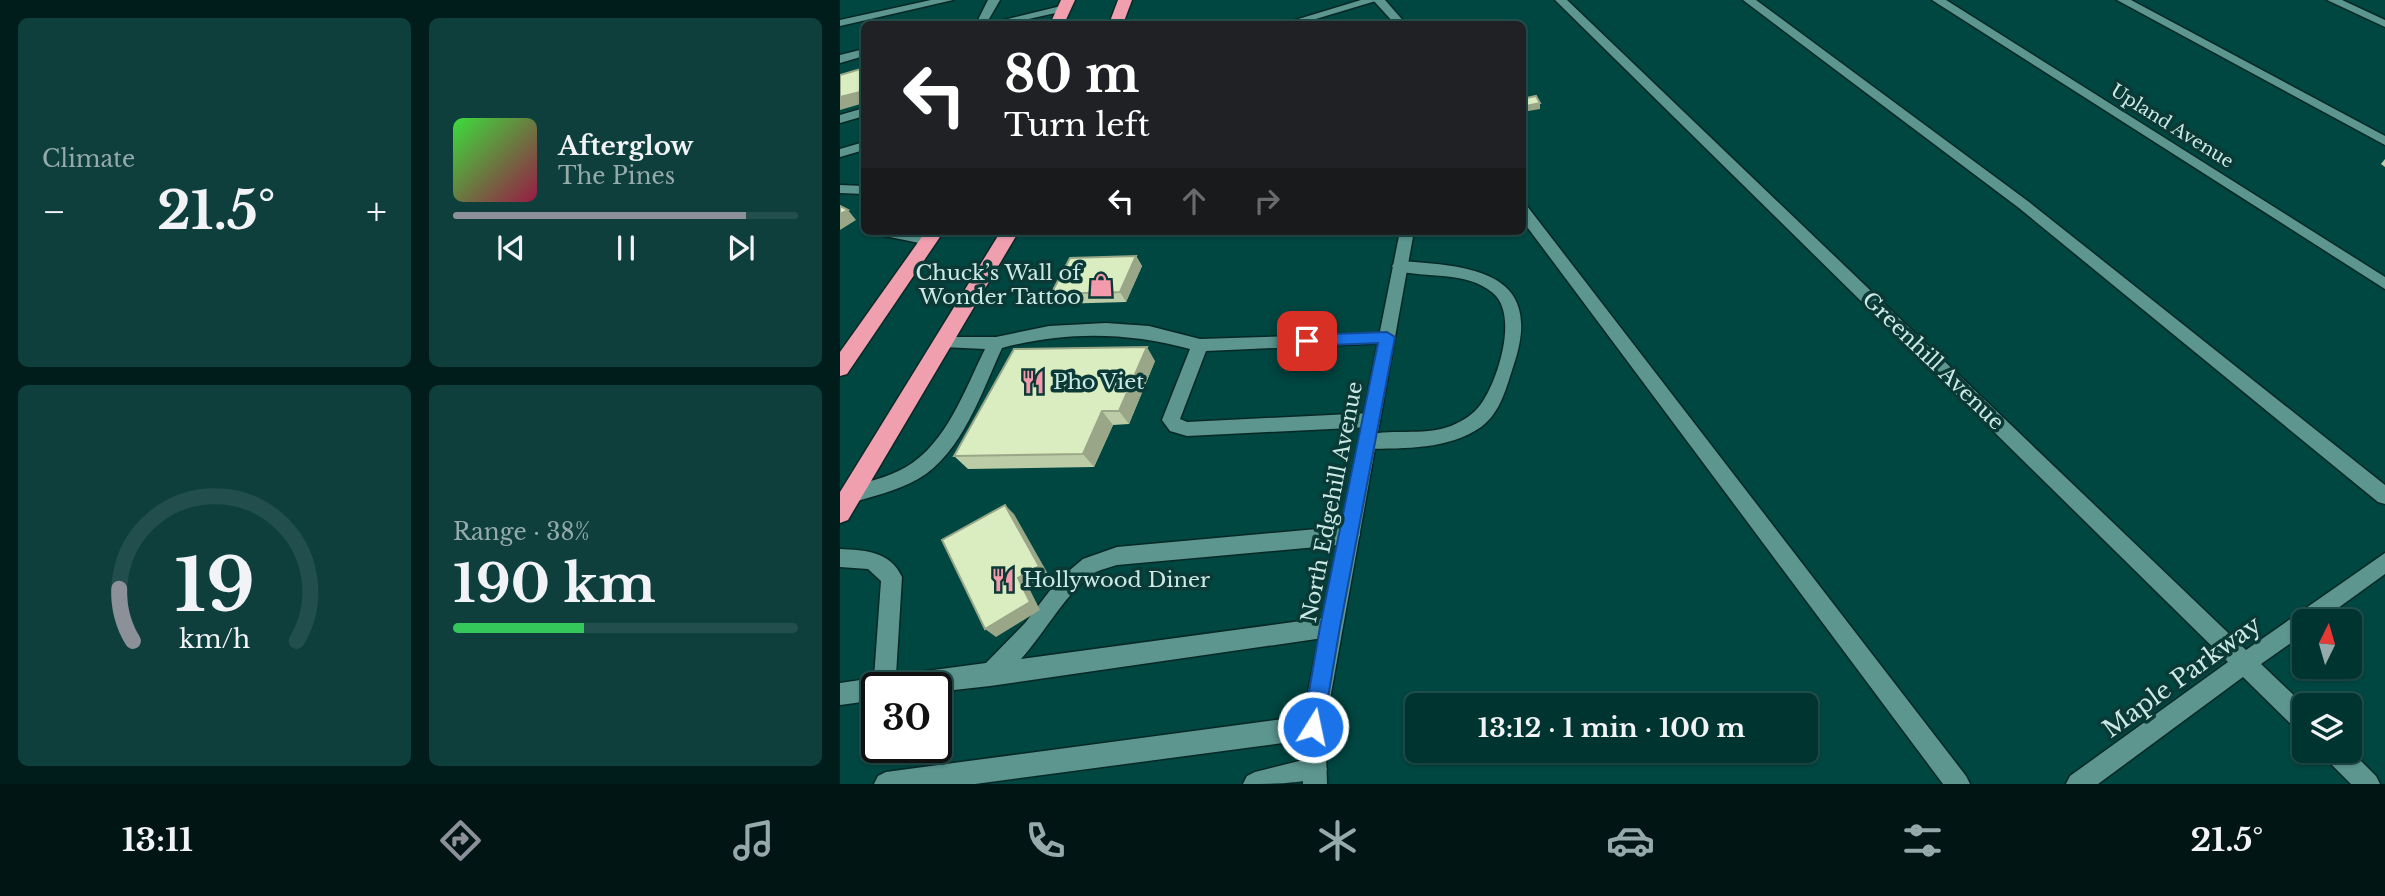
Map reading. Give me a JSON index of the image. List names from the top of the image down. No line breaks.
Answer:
{"streets":{"street":["Upland Avenue","Greenhill Avenue","North Edgehill Avenue","Maple Parkway"]},"crossings":[["Greenhill Avenue","Maple Parkway"]],"places":{"shop":["Chuck’s Wall of Wonder Tattoo"],"restaurant":["Pho Viet","Hollywood Diner"]},"north":"top","page":{"tile":["Climate",["Range · 38%","190 km"]],"turn":["80 m","Turn left"],"song":["Afterglow","The Pines"],"heat":["−","21.5°","+"],"limit":"30","trip":"13:12 · 1 min · 100 m","tabs":["13:11","21.5°"],"gauge":["19","km/h"]}}
